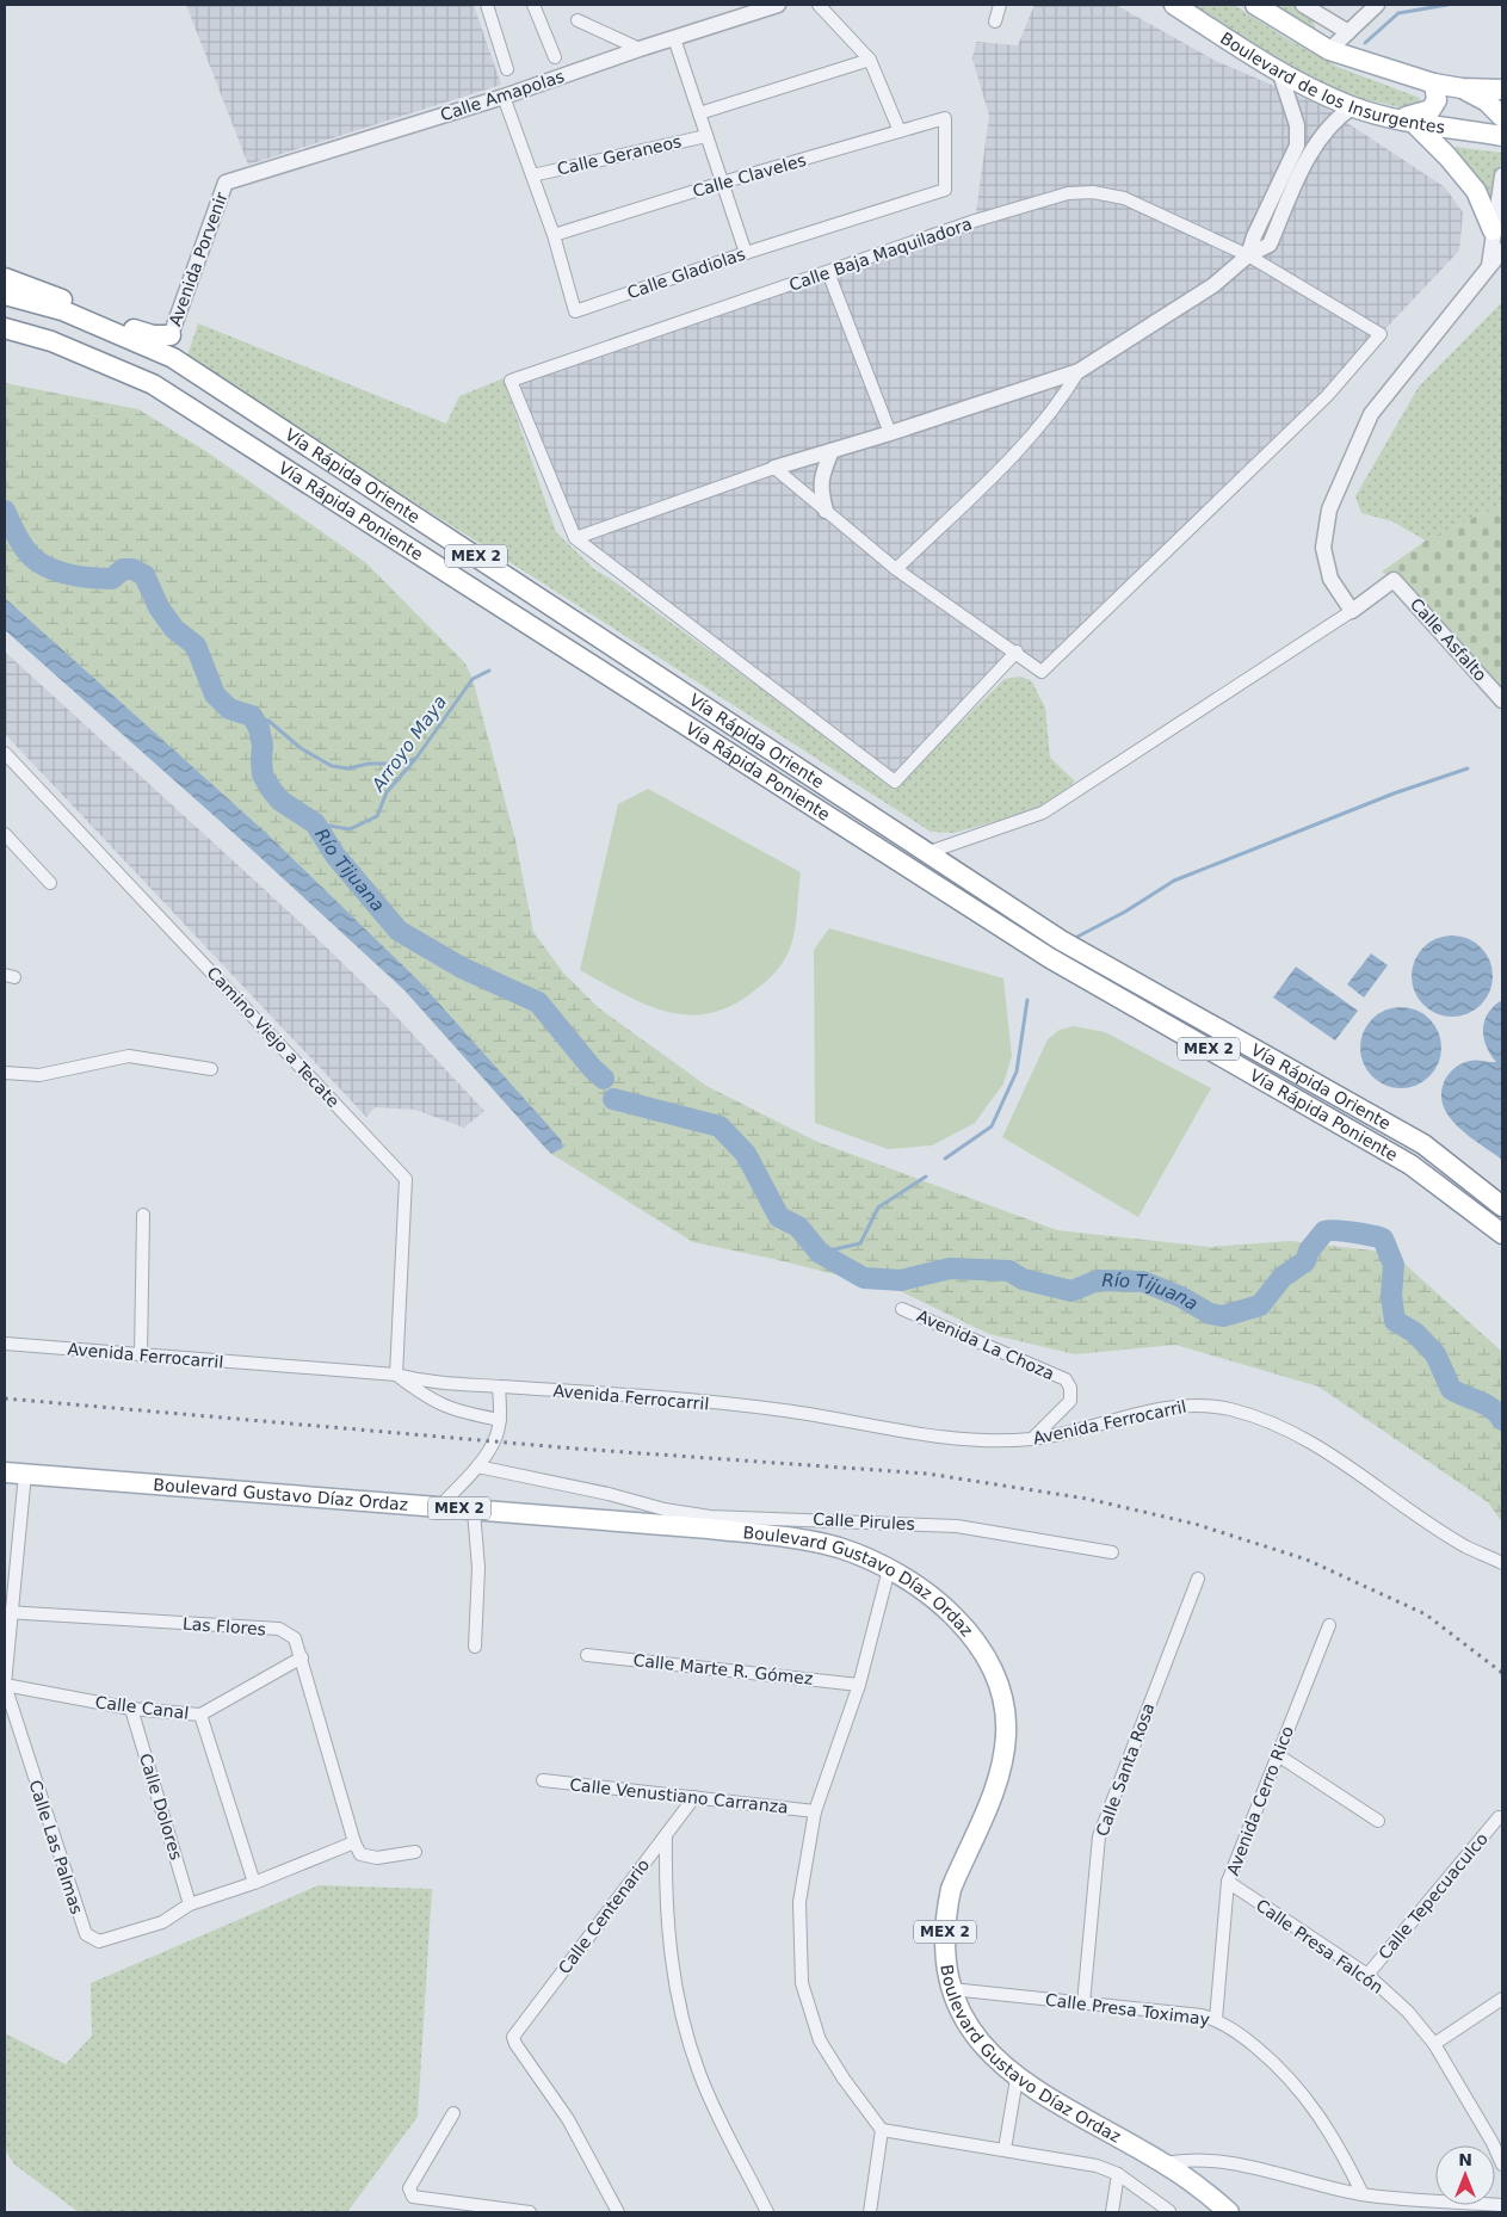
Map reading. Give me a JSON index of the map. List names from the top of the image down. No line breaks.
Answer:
{"streets":{"main road":["Boulevard de los Insurgentes","Vía Rápida Oriente","Vía Rápida Poniente","MEX 2","Boulevard Gustavo Díaz Ordaz"],"street":["Calle Amapolas","Calle Geraneos","Calle Claveles","Calle Baja Maquiladora","Avenida Porvenir","Calle Gladiolas","Calle Asfalto","Camino Viejo a Tecate","Avenida La Choza","Avenida Ferrocarril","Calle Pirules","Las Flores","Calle Marte R. Gómez","Calle Canal","Calle Santa Rosa","Calle Venustiano Carranza","Avenida Cerro Rico","Calle Dolores","Calle Las Palmas","Calle Tepecuaculco","Calle Centenario","Calle Presa Falcón","Calle Presa Toximay"]},"crossings":[["Calle Amapolas","Avenida Porvenir"],["Calle Amapolas","Calle Gladiolas"],["Calle Geraneos","Calle Gladiolas"],["Calle Claveles","Calle Gladiolas"],["Camino Viejo a Tecate","Avenida Ferrocarril"],["Avenida La Choza","Avenida Ferrocarril"],["Boulevard Gustavo Díaz Ordaz","Calle Pirules"],["Boulevard Gustavo Díaz Ordaz","Calle Las Palmas"],["Boulevard Gustavo Díaz Ordaz","Calle Presa Toximay"],["Las Flores","Calle Canal"],["Las Flores","Calle Las Palmas"],["Calle Canal","Calle Dolores"],["Calle Canal","Calle Las Palmas"],["Calle Santa Rosa","Calle Presa Toximay"],["Calle Venustiano Carranza","Calle Centenario"],["Avenida Cerro Rico","Calle Presa Falcón"],["Avenida Cerro Rico","Calle Presa Toximay"],["Calle Dolores","Calle Las Palmas"],["Calle Tepecuaculco","Calle Presa Falcón"]],"water":["Arroyo Maya","Río Tijuana"],"north":"top"}
